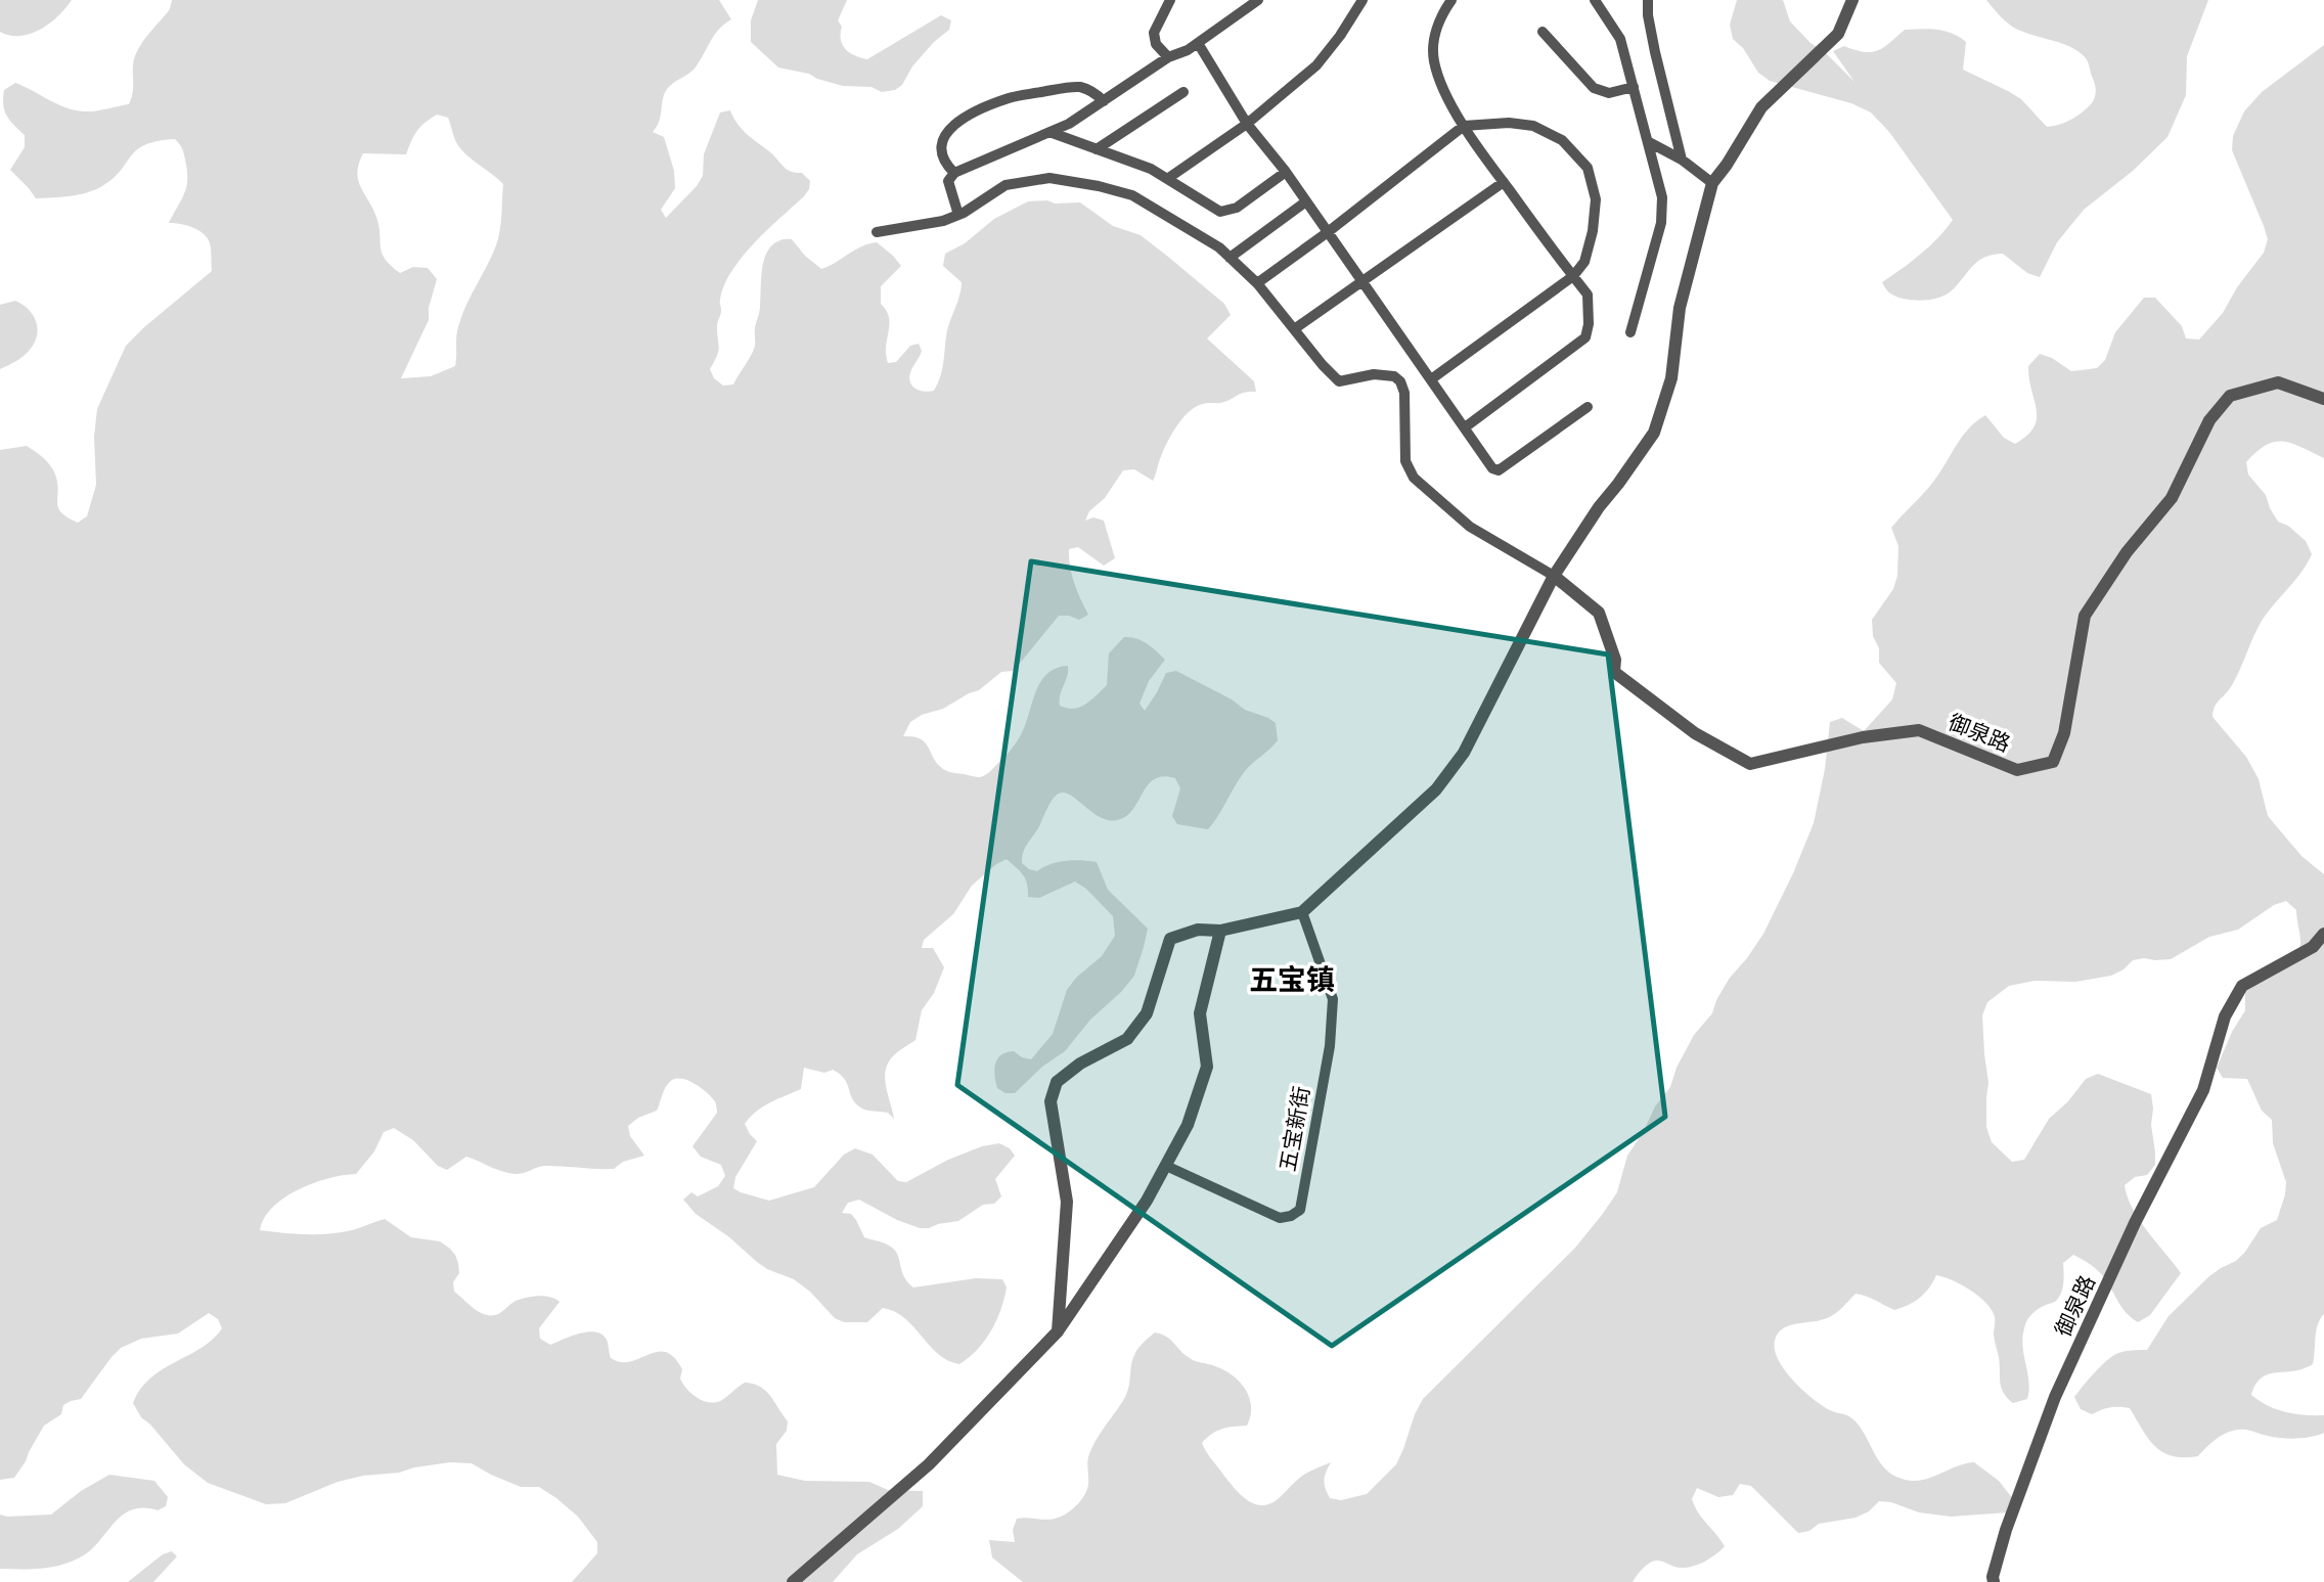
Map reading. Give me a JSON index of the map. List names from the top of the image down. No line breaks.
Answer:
{"streets":{"street":["御泉路","五宝新街"]},"districts":["五宝镇"]}
